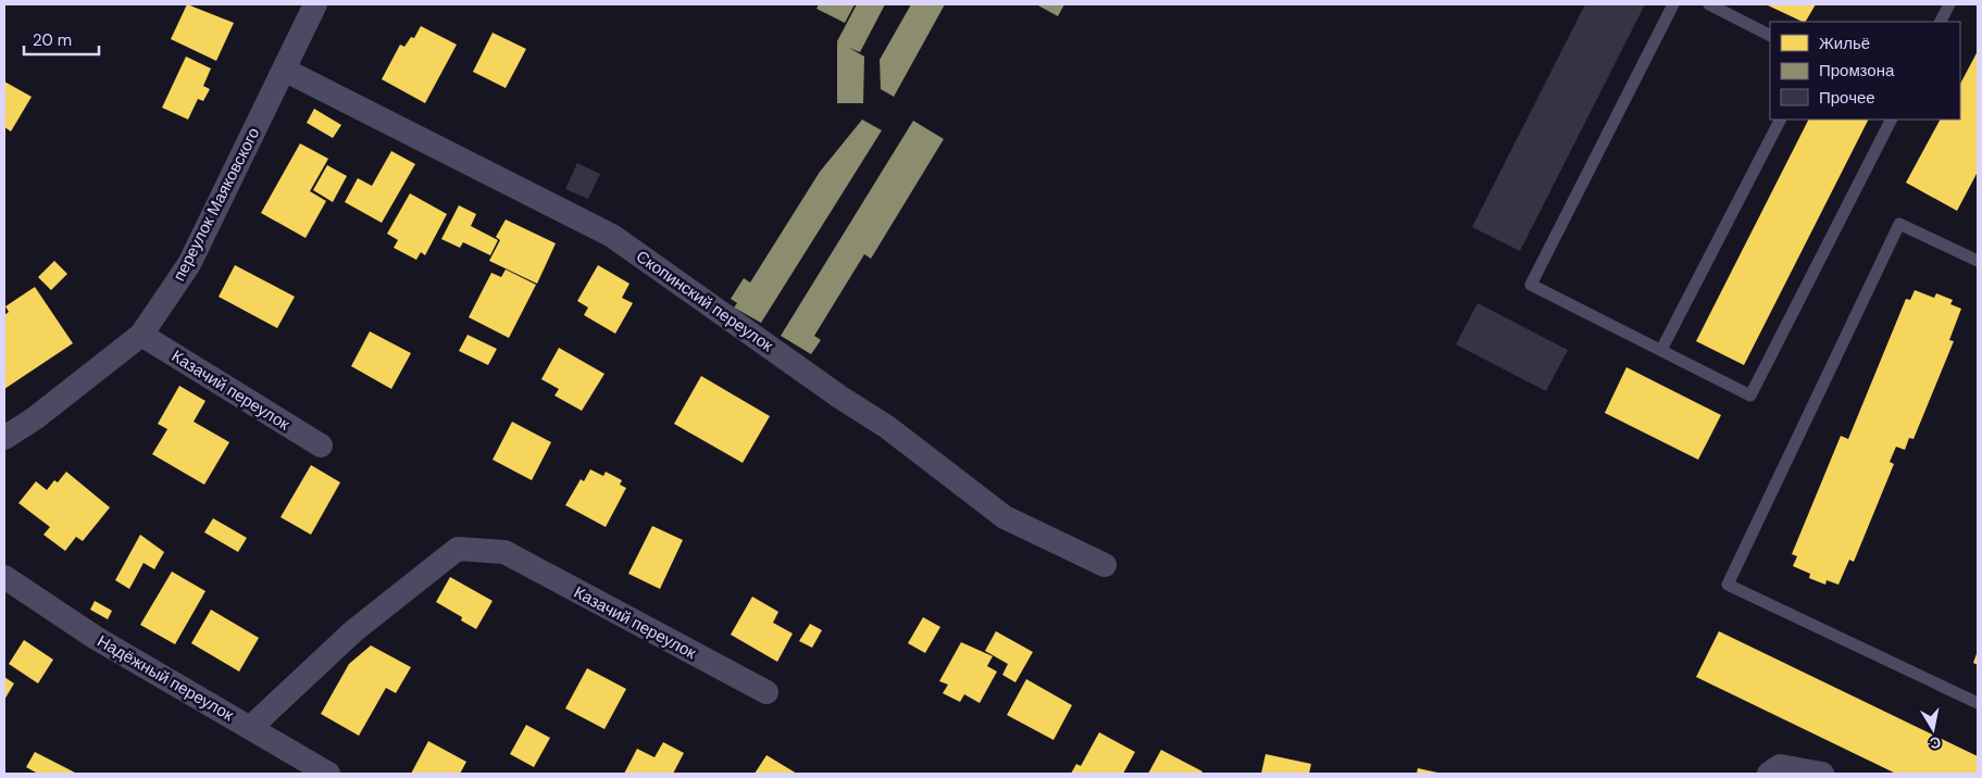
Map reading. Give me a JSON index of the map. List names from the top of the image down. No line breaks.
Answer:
{"streets":{"street":["переулок Маяковского","Скопинский переулок","Казачий переулок","Надёжный переулок"]},"crossings":[["переулок Маяковского","Скопинский переулок"],["переулок Маяковского","Казачий переулок"],["Казачий переулок","Надёжный переулок"]],"legend":["Жильё","Промзона","Прочее"],"scale_bar":"20 m","north":"bottom"}
